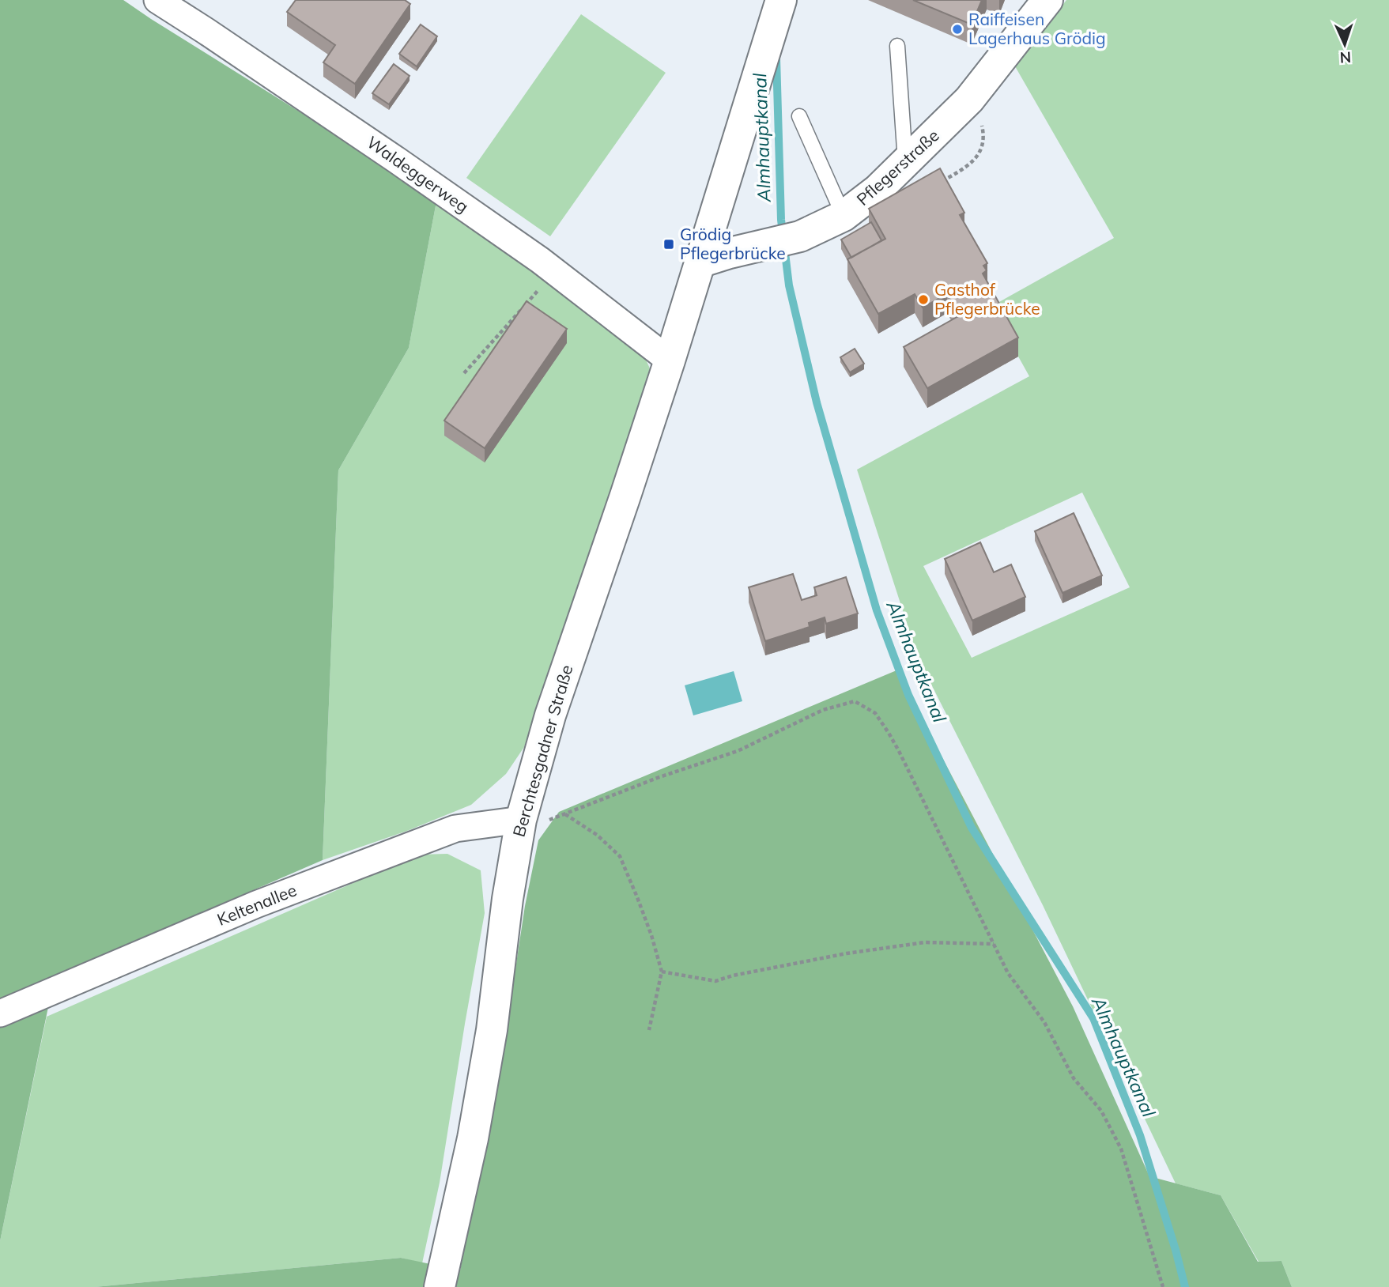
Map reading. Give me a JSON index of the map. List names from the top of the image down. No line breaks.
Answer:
{"streets":{"main road":["Pflegerstraße","Berchtesgadner Straße"],"street":["Waldeggerweg","Keltenallee"]},"crossings":[["Pflegerstraße","Berchtesgadner Straße"],["Waldeggerweg","Berchtesgadner Straße"],["Berchtesgadner Straße","Keltenallee"]],"water":["Almhauptkanal"],"places":{"other":["Raiffeisen Lagerhaus Grödig","Gasthof Pflegerbrücke"],"transit":["Grödig Pflegerbrücke"]},"north":"bottom"}
